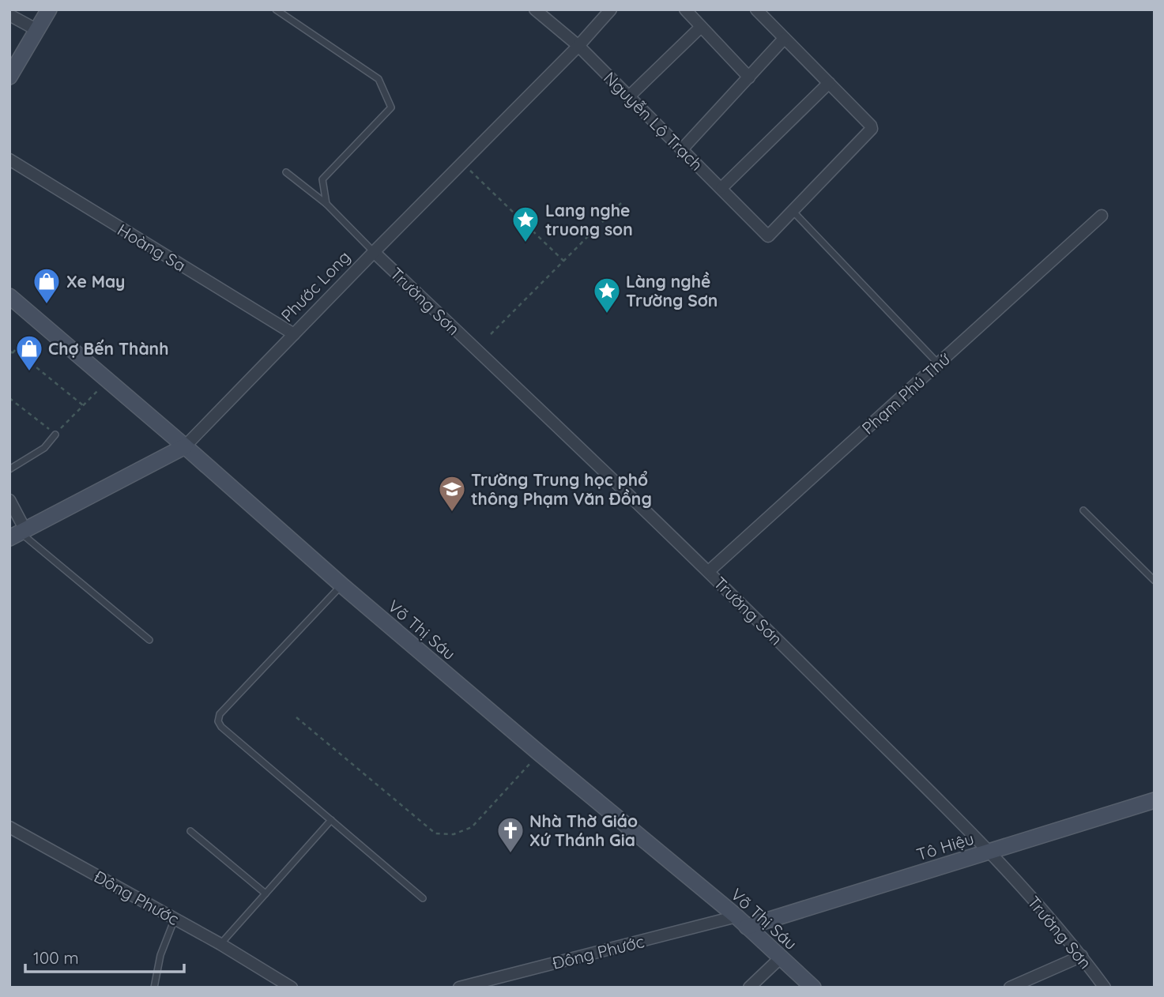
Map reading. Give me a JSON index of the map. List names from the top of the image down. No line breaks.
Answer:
{"streets":{"main road":["Phước Long","Võ Thị Sáu","Tô Hiệu"],"street":["Nguyễn Lộ Trạch","Hoàng Sa","Trường Sơn","Phạm Phú Thứ","Đông Phước"]},"crossings":[["Nguyễn Lộ Trạch","Phước Long"],["Hoàng Sa","Phước Long"],["Phước Long","Trường Sơn"],["Phước Long","Võ Thị Sáu"],["Trường Sơn","Phạm Phú Thứ"],["Trường Sơn","Tô Hiệu"],["Võ Thị Sáu","Tô Hiệu"],["Võ Thị Sáu","Đông Phước"],["Tô Hiệu","Đông Phước"]],"places":{"place":["Lang nghe truong son","Làng nghề Trường Sơn"],"shop":["Xe May","Chợ Bến Thành"],"school or university":["Trường Trung học phổ thông Phạm Văn Đồng"],"church":["Nhà Thờ Giáo Xứ Thánh Gia"]},"scale_bar":"100 m"}
